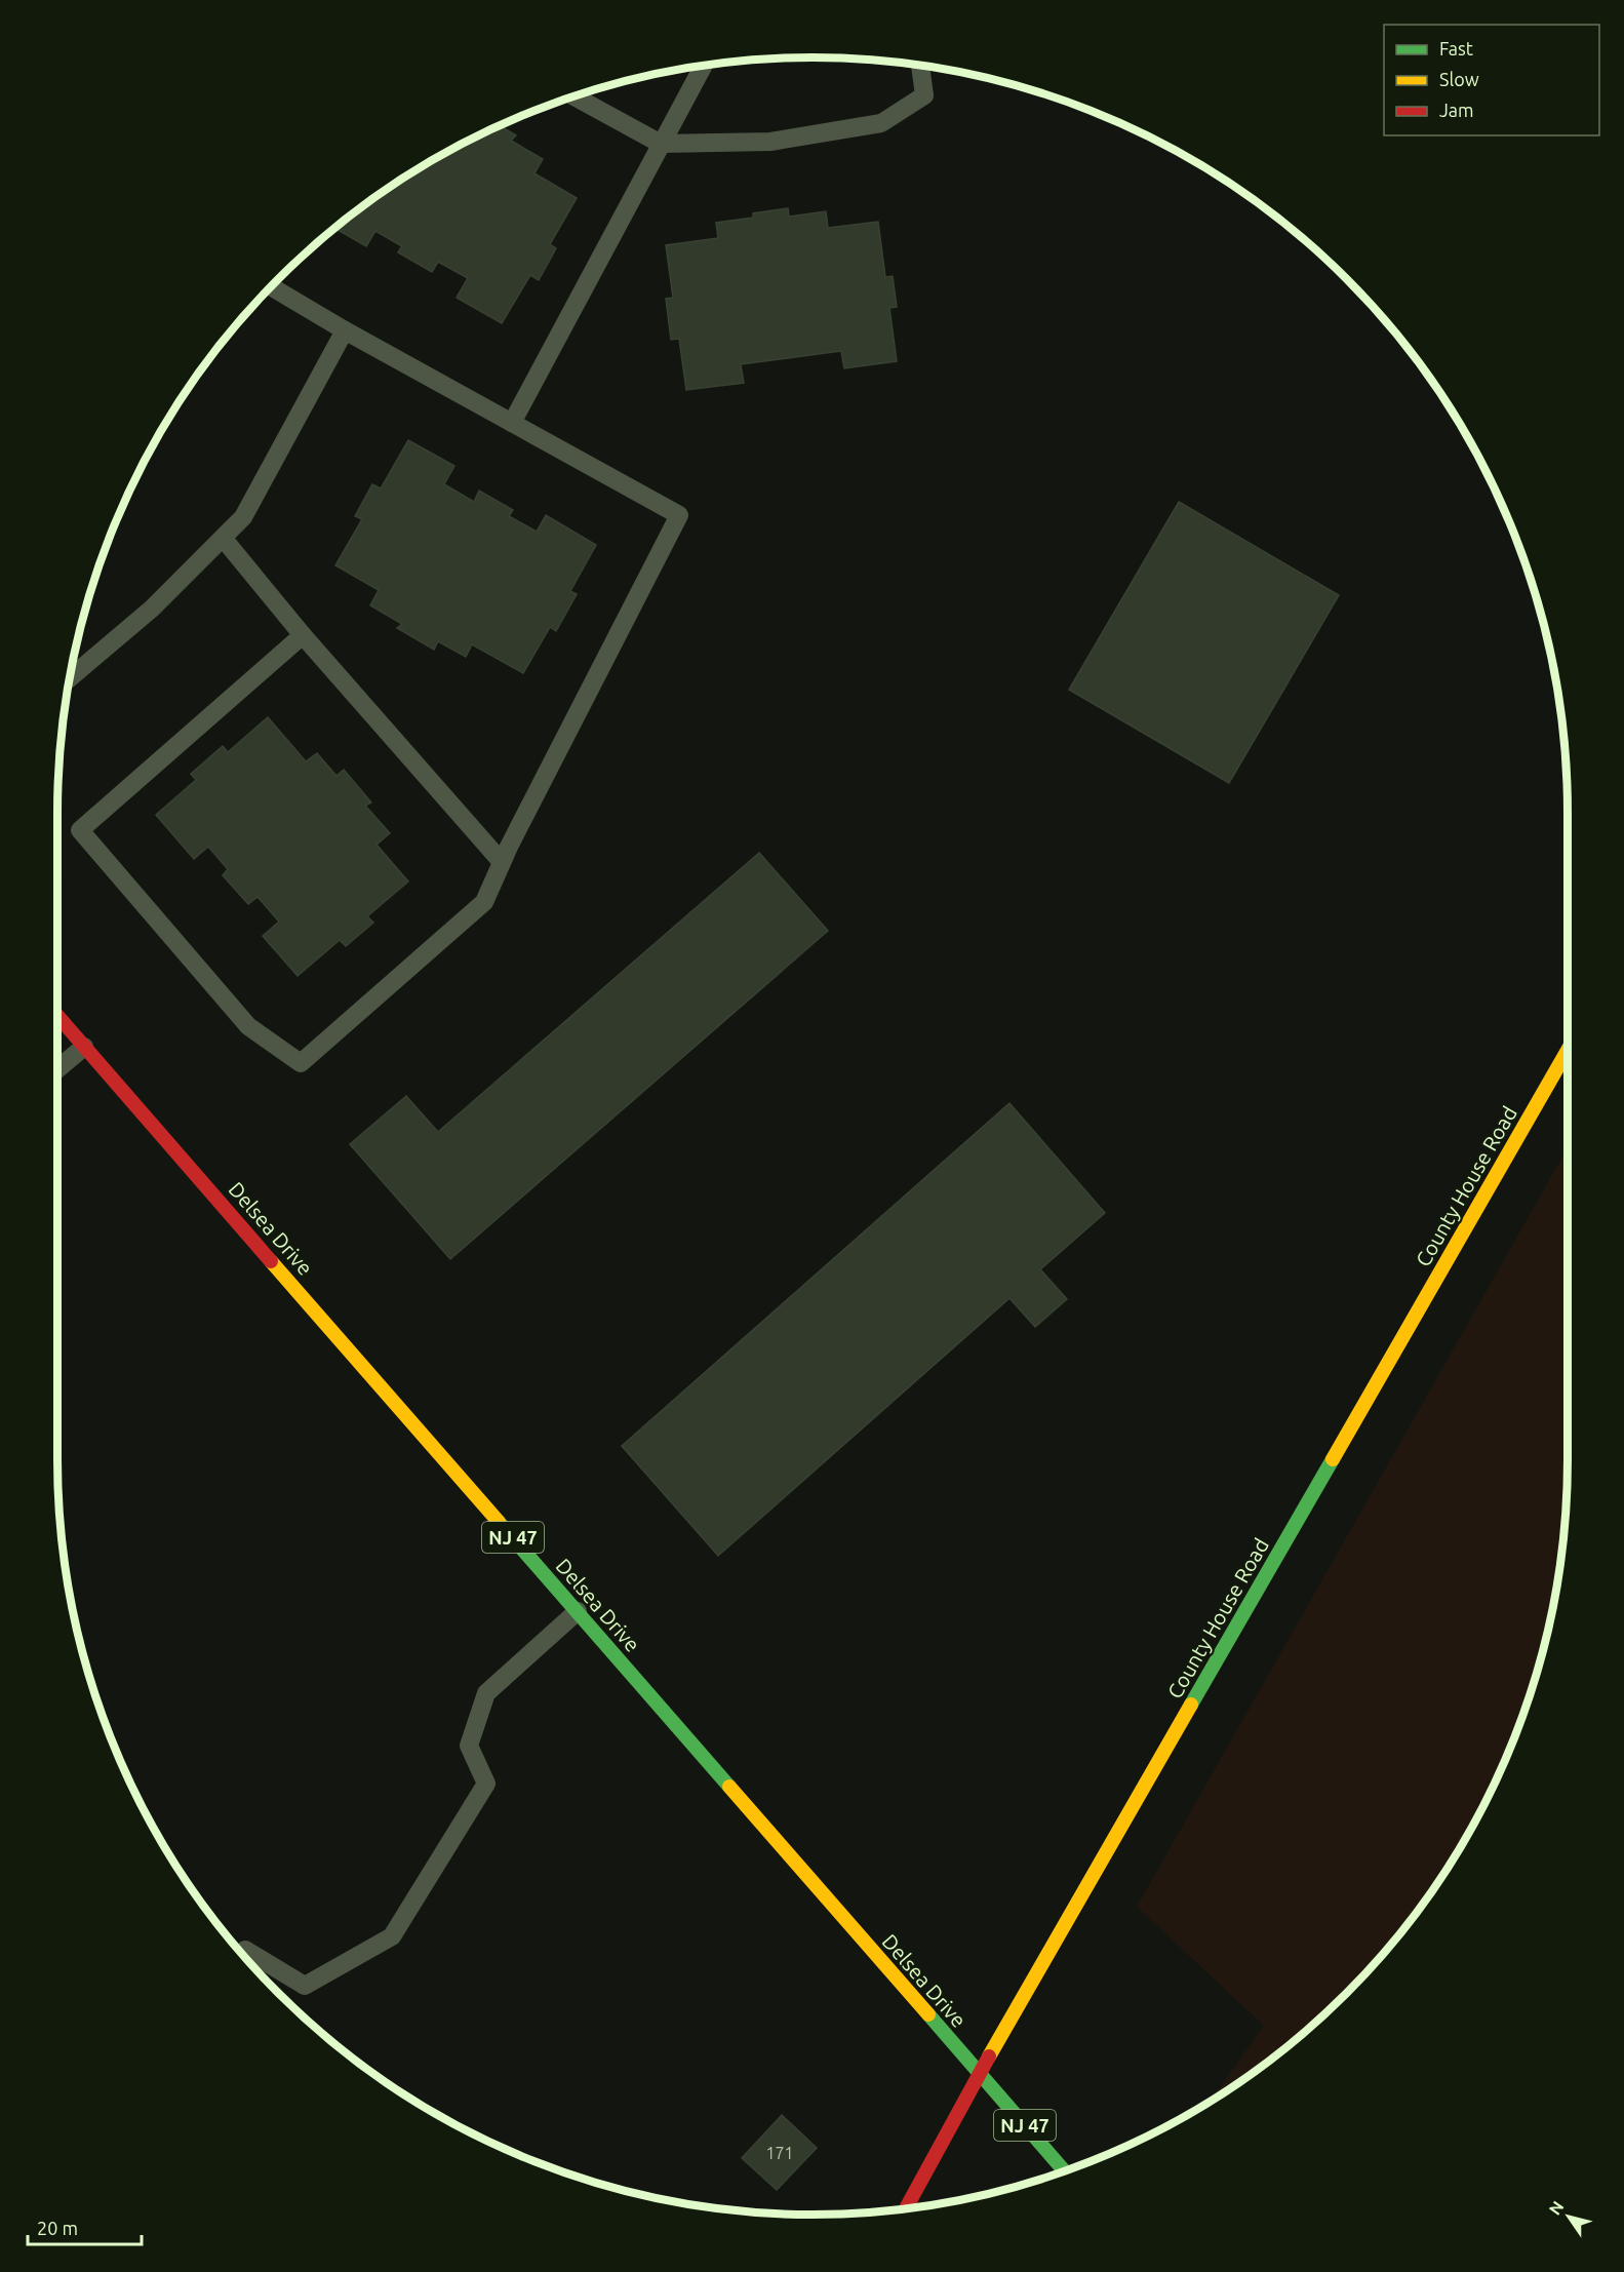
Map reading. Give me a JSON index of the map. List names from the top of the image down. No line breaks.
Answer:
{"streets":{"main road":["County House Road","Delsea Drive","NJ 47"]},"crossings":[["County House Road","Delsea Drive"]],"house_numbers":["171"],"legend":["Fast","Slow","Jam"],"scale_bar":"20 m","north":"top left"}
